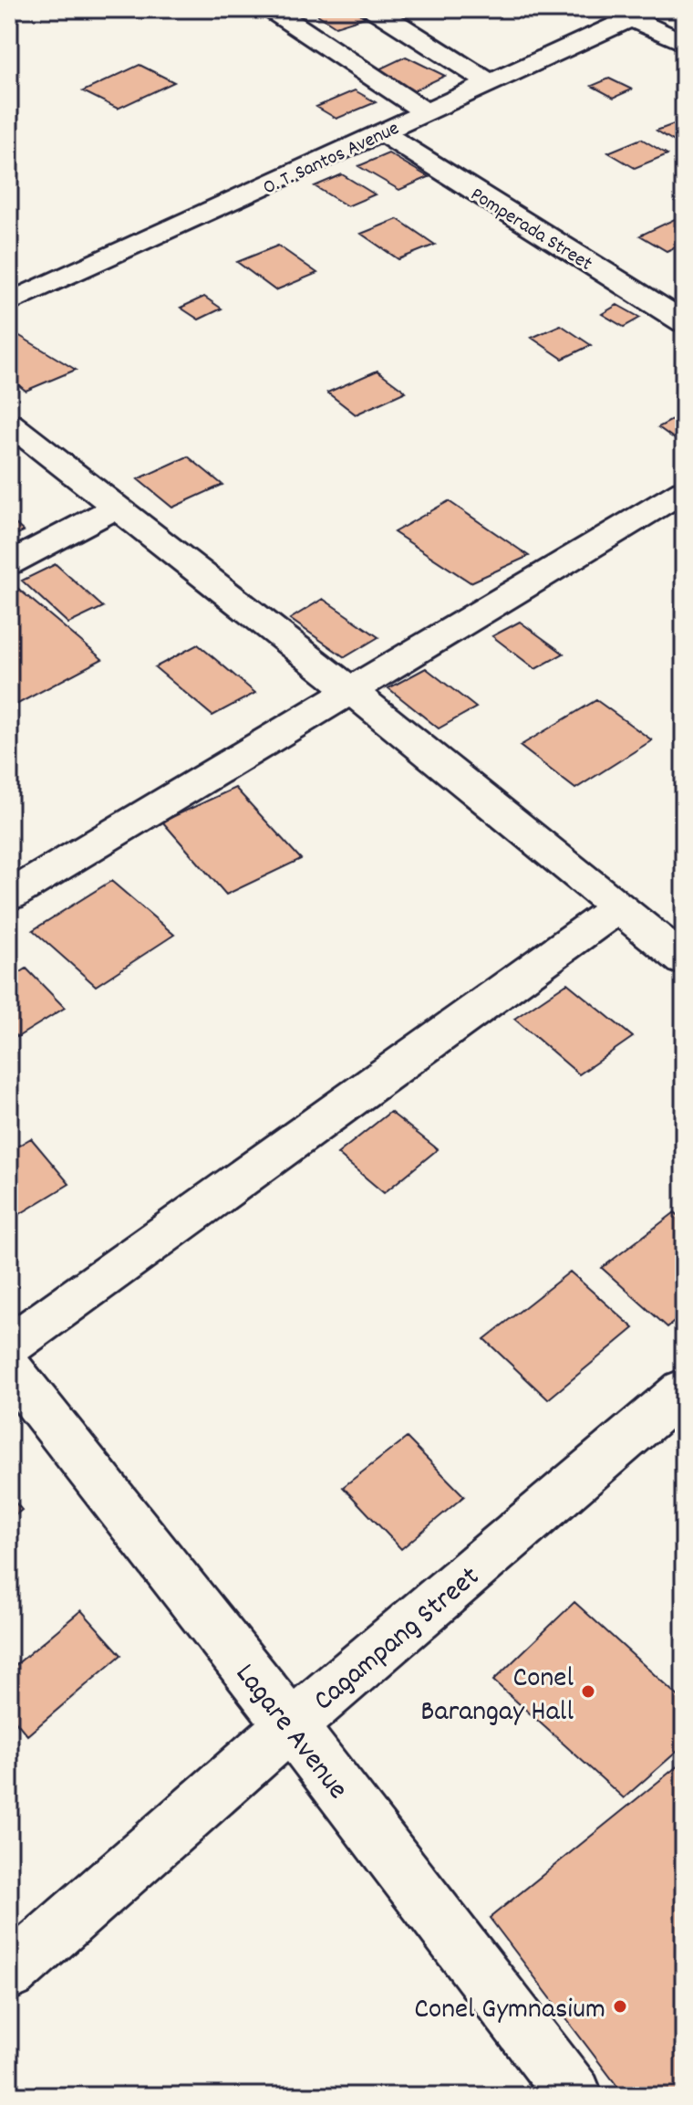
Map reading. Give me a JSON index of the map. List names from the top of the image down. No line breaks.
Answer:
{"streets":{"street":["O. T. Santos Avenue","Pomperada Street","Cagampang Street","Lagare Avenue"]},"crossings":[["O. T. Santos Avenue","Pomperada Street"],["Cagampang Street","Lagare Avenue"]],"places":["Conel Barangay Hall","Conel Gymnasium"]}
